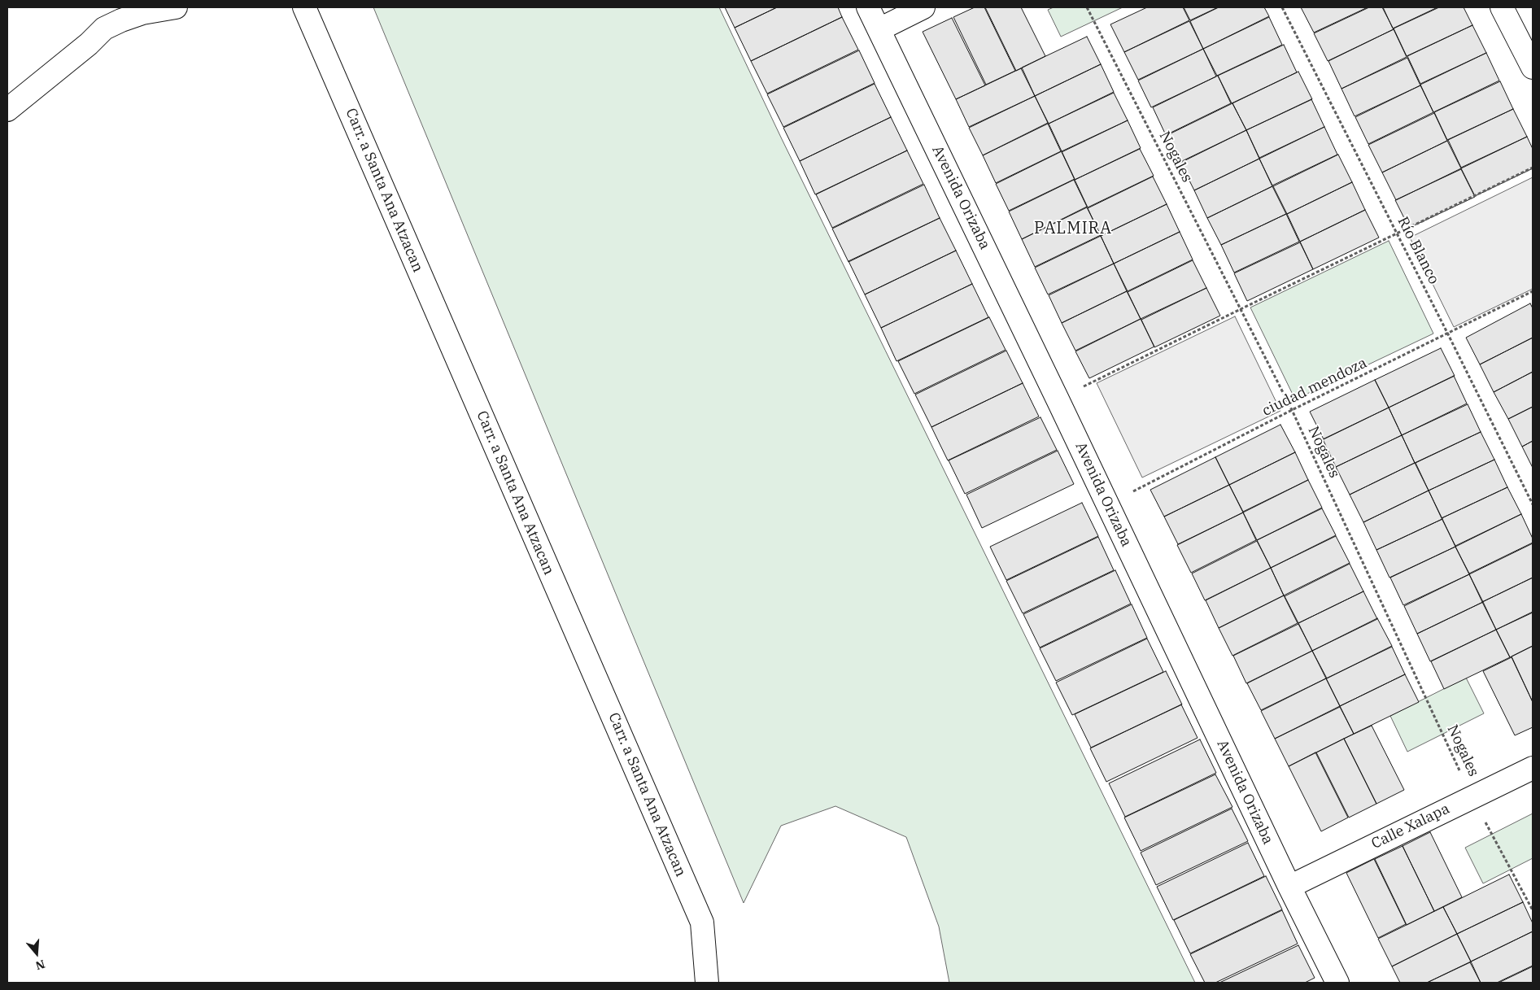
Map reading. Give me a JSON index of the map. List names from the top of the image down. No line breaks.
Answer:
{"streets":{"street":["Carr. a Santa Ana Atzacan","Avenida Orizaba","Calle Xalapa"],"path":["Nogales","Río Blanco","ciudad mendoza"]},"crossings":[["Nogales","ciudad mendoza"],["Nogales","Calle Xalapa"],["Avenida Orizaba","ciudad mendoza"],["Avenida Orizaba","Calle Xalapa"],["Río Blanco","ciudad mendoza"]],"districts":["PALMIRA"],"north":"bottom"}
